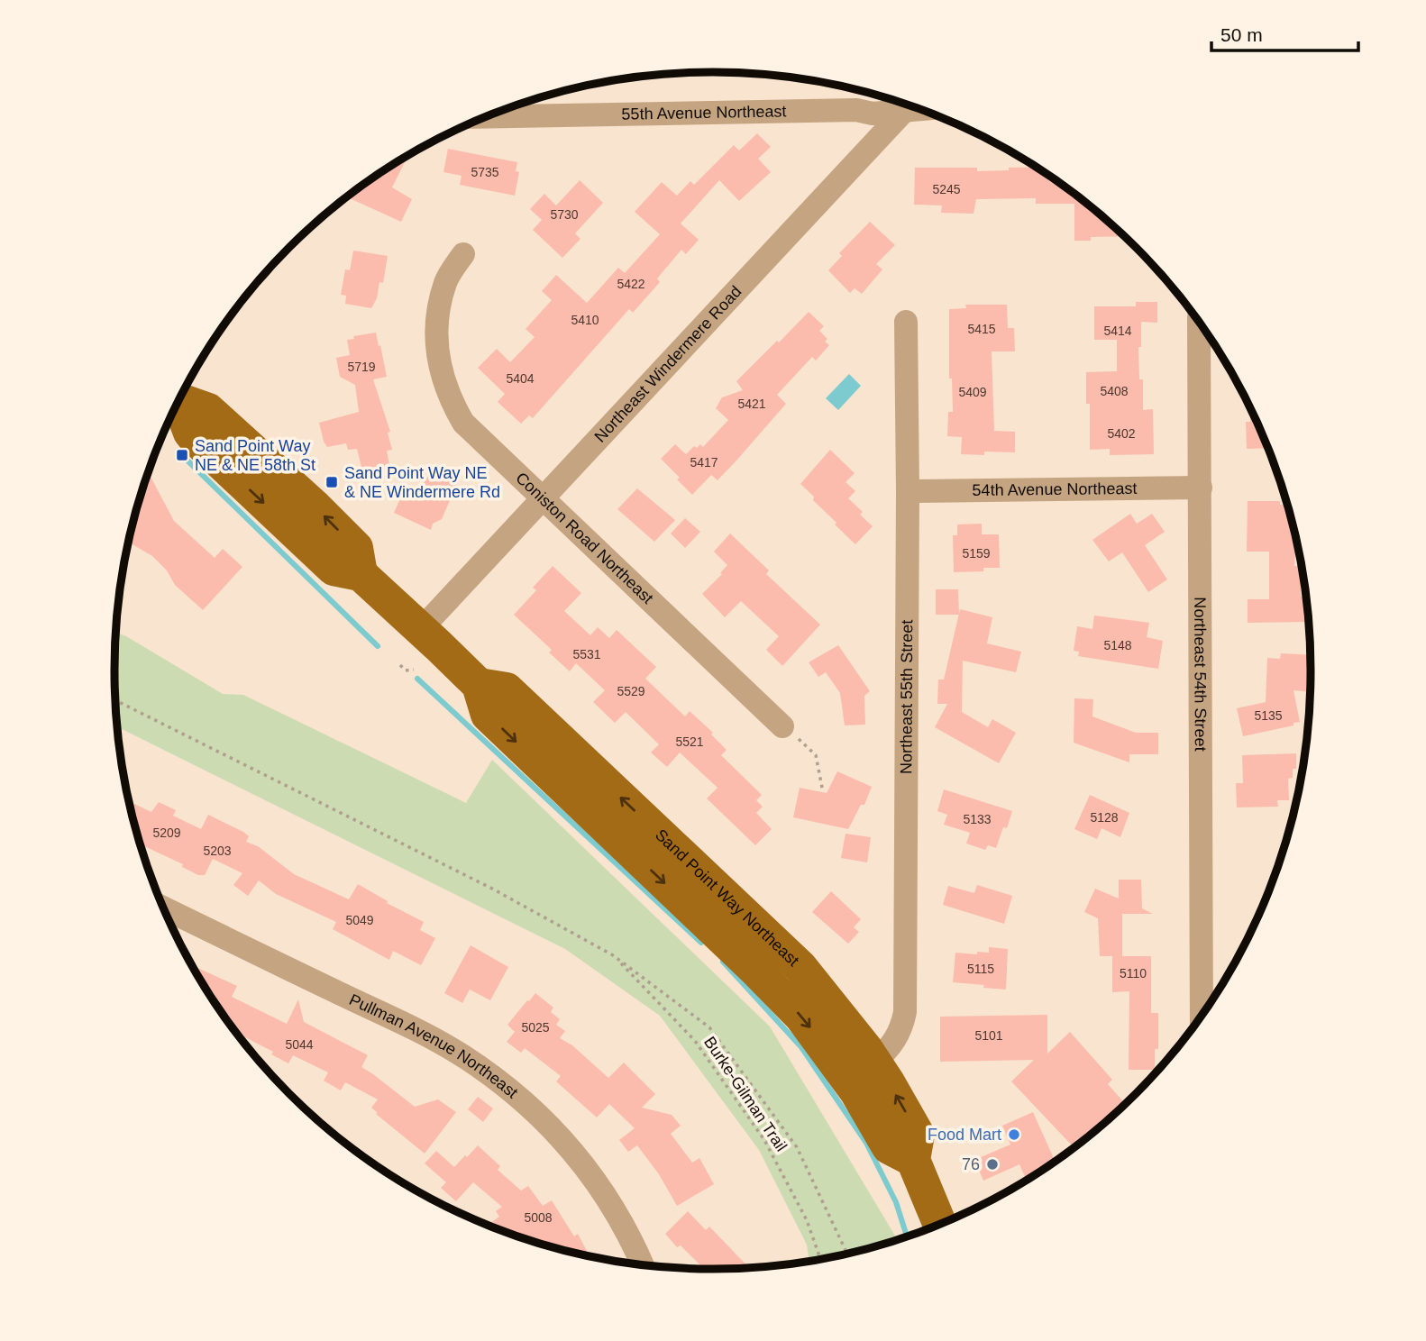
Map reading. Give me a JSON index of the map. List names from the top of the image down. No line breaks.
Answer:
{"streets":{"main road":["Sand Point Way Northeast"],"street":["55th Avenue Northeast","Northeast Windermere Road","54th Avenue Northeast","Coniston Road Northeast","Northeast 54th Street","Northeast 55th Street","Pullman Avenue Northeast"],"path":["Burke-Gilman Trail"]},"crossings":[["Northeast Windermere Road","Coniston Road Northeast"],["Northeast Windermere Road","Sand Point Way Northeast"],["54th Avenue Northeast","Northeast 54th Street"],["54th Avenue Northeast","Northeast 55th Street"],["Northeast 55th Street","Sand Point Way Northeast"]],"places":{"transit":["Sand Point Way NE & NE 58th St","Sand Point Way NE & NE Windermere Rd"],"other":["Food Mart","76"]},"house_numbers":["5735","5245","5730","5422","5410","5415","5414","5719","5404","5408","5409","5421","5402","5417","5159","5148","5531","5529","5135","5521","5128","5133","5209","5203","5049","5115","5110","5025","5101","5044","5008"],"scale_bar":"50 m"}
